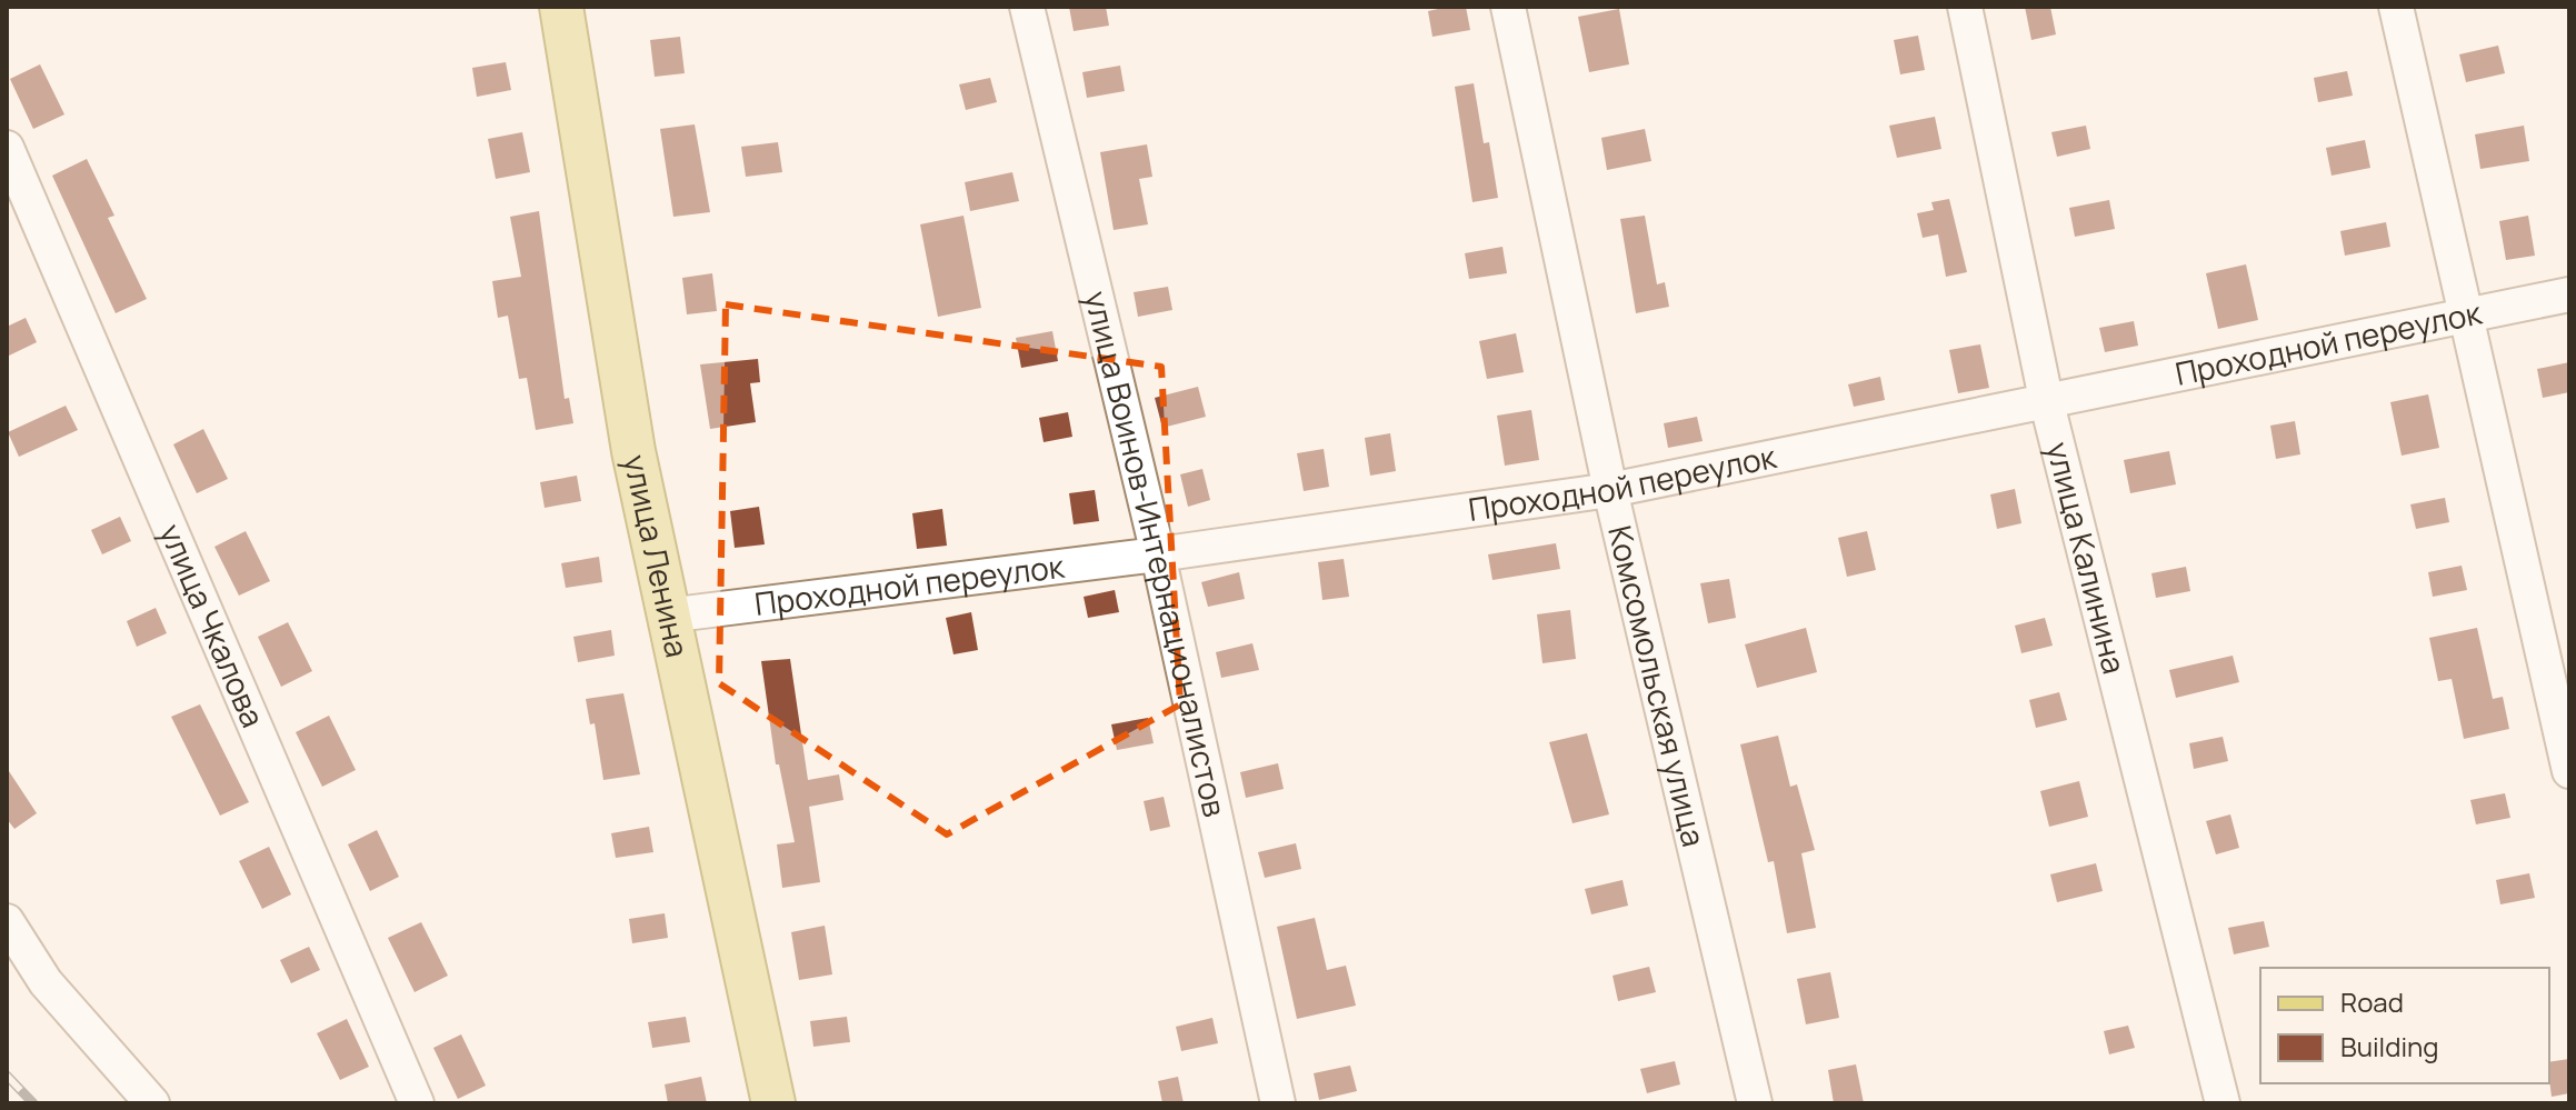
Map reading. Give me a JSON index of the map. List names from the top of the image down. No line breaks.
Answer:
{"streets":{"main road":["улица Ленина"],"street":["Проходной переулок","улица Воинов-Интернационалистов","улица Калинина","улица Чкалова","Комсомольская улица"]},"crossings":[["Проходной переулок","улица Воинов-Интернационалистов"],["Проходной переулок","улица Калинина"],["Проходной переулок","улица Ленина"],["Проходной переулок","Комсомольская улица"]],"legend":["Road","Building"]}
